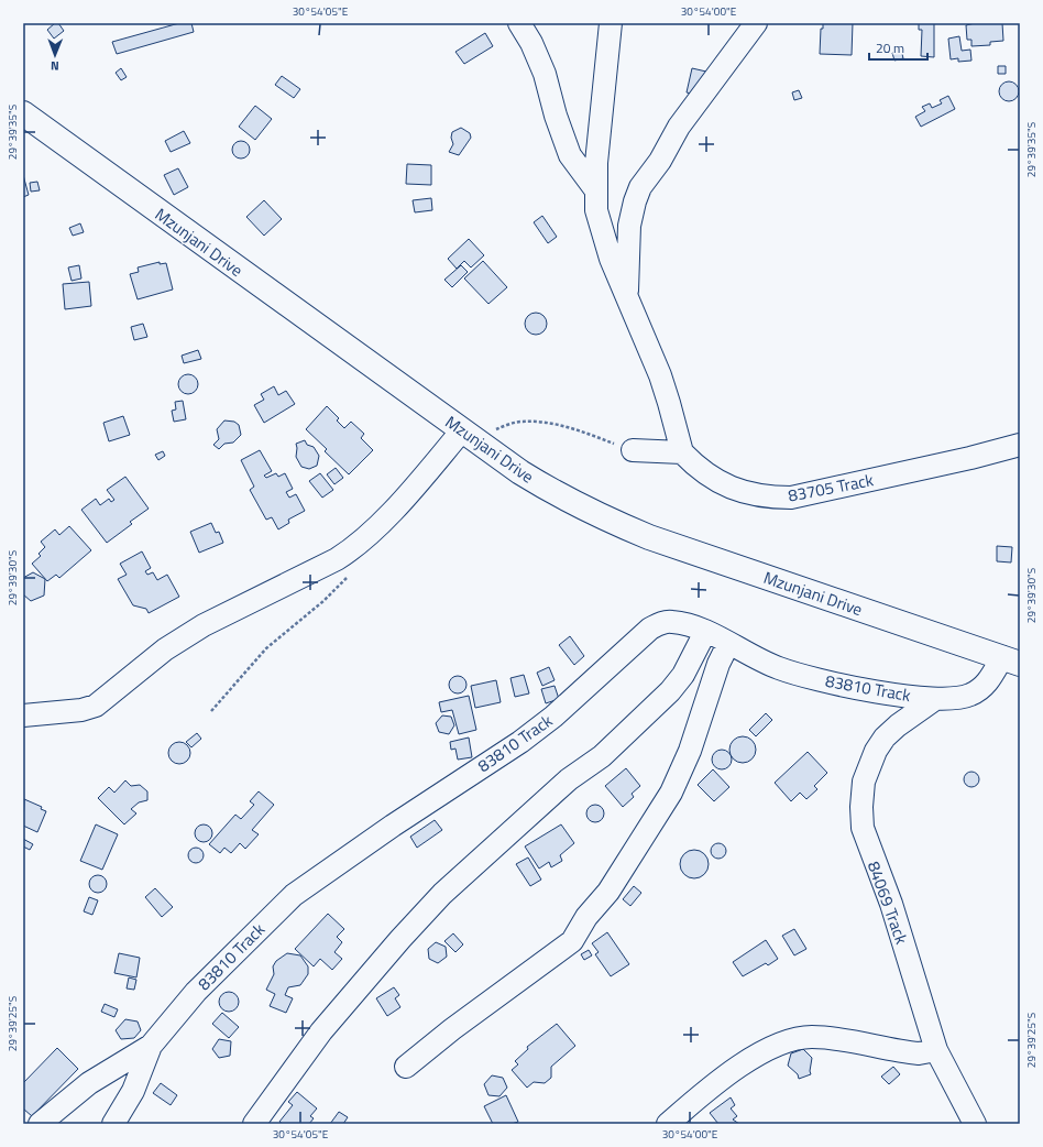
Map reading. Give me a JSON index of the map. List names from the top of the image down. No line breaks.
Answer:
{"streets":{"main road":["Mzunjani Drive"],"street":["83705 Track","83810 Track","84069 Track"]},"crossings":[["Mzunjani Drive","83810 Track"],["83810 Track","84069 Track"]],"scale_bar":"20 m","north":"bottom","coordinates":["30°54'05\"E","30°54'00\"E","29°39'35\"S","29°39'30\"S","29°39'25\"S"]}
